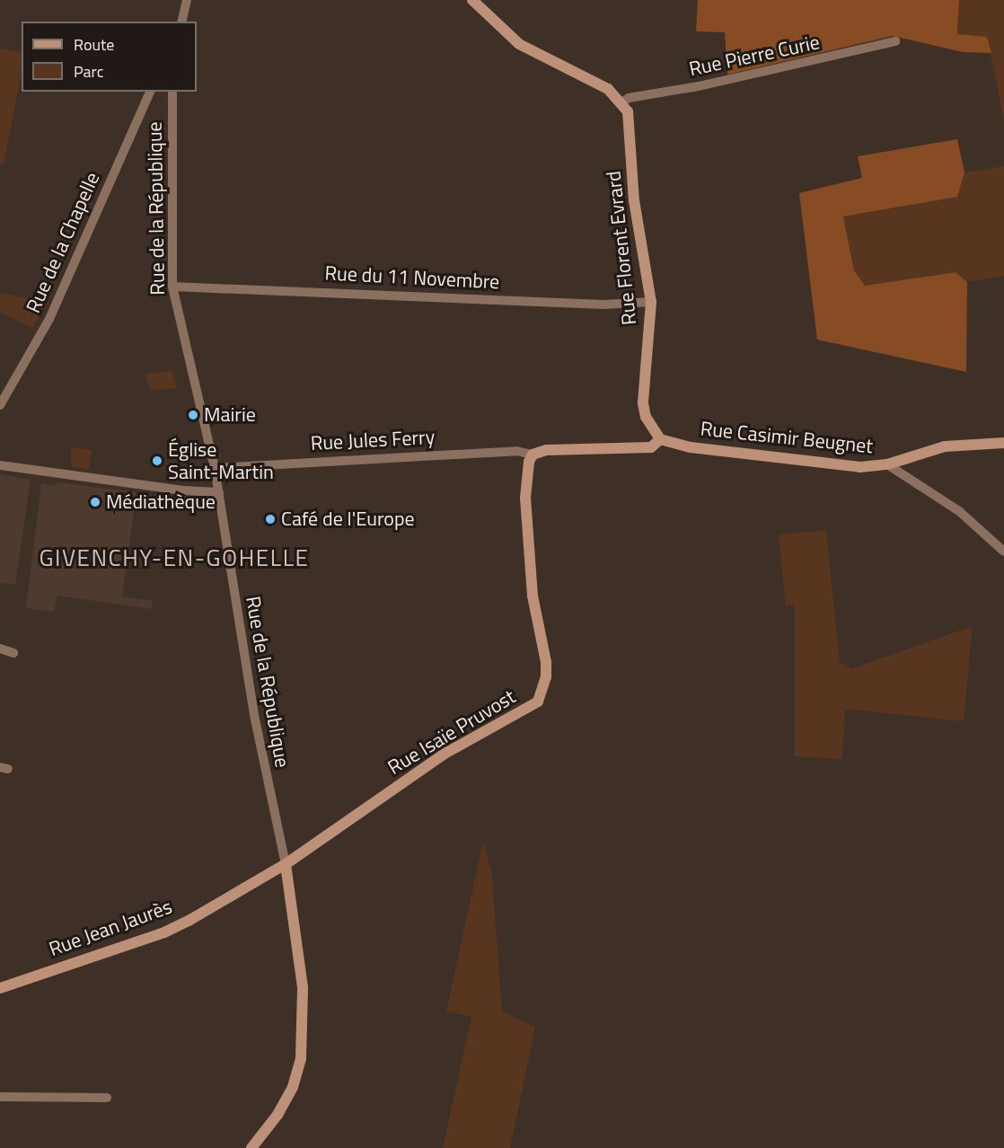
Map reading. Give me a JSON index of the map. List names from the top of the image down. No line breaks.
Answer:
{"streets":{"street":["Rue Pierre Curie","Rue de la République","Rue de la Chapelle","Rue Florent Evrard","Rue du 11 Novembre","Rue Casimir Beugnet","Rue Jules Ferry","Rue Isaïe Pruvost","Rue Jean Jaurès"]},"crossings":[["Rue Pierre Curie","Rue Florent Evrard"],["Rue de la République","Rue du 11 Novembre"],["Rue de la République","Rue Jules Ferry"],["Rue de la République","Rue Isaïe Pruvost"],["Rue de la République","Rue Jean Jaurès"],["Rue Florent Evrard","Rue du 11 Novembre"],["Rue Florent Evrard","Rue Casimir Beugnet"],["Rue Jules Ferry","Rue Isaïe Pruvost"],["Rue Isaïe Pruvost","Rue Jean Jaurès"]],"districts":["GIVENCHY-EN-GOHELLE"],"places":["Mairie","Église Saint-Martin","Médiathèque","Café de l'Europe"],"legend":["Route","Parc"]}
